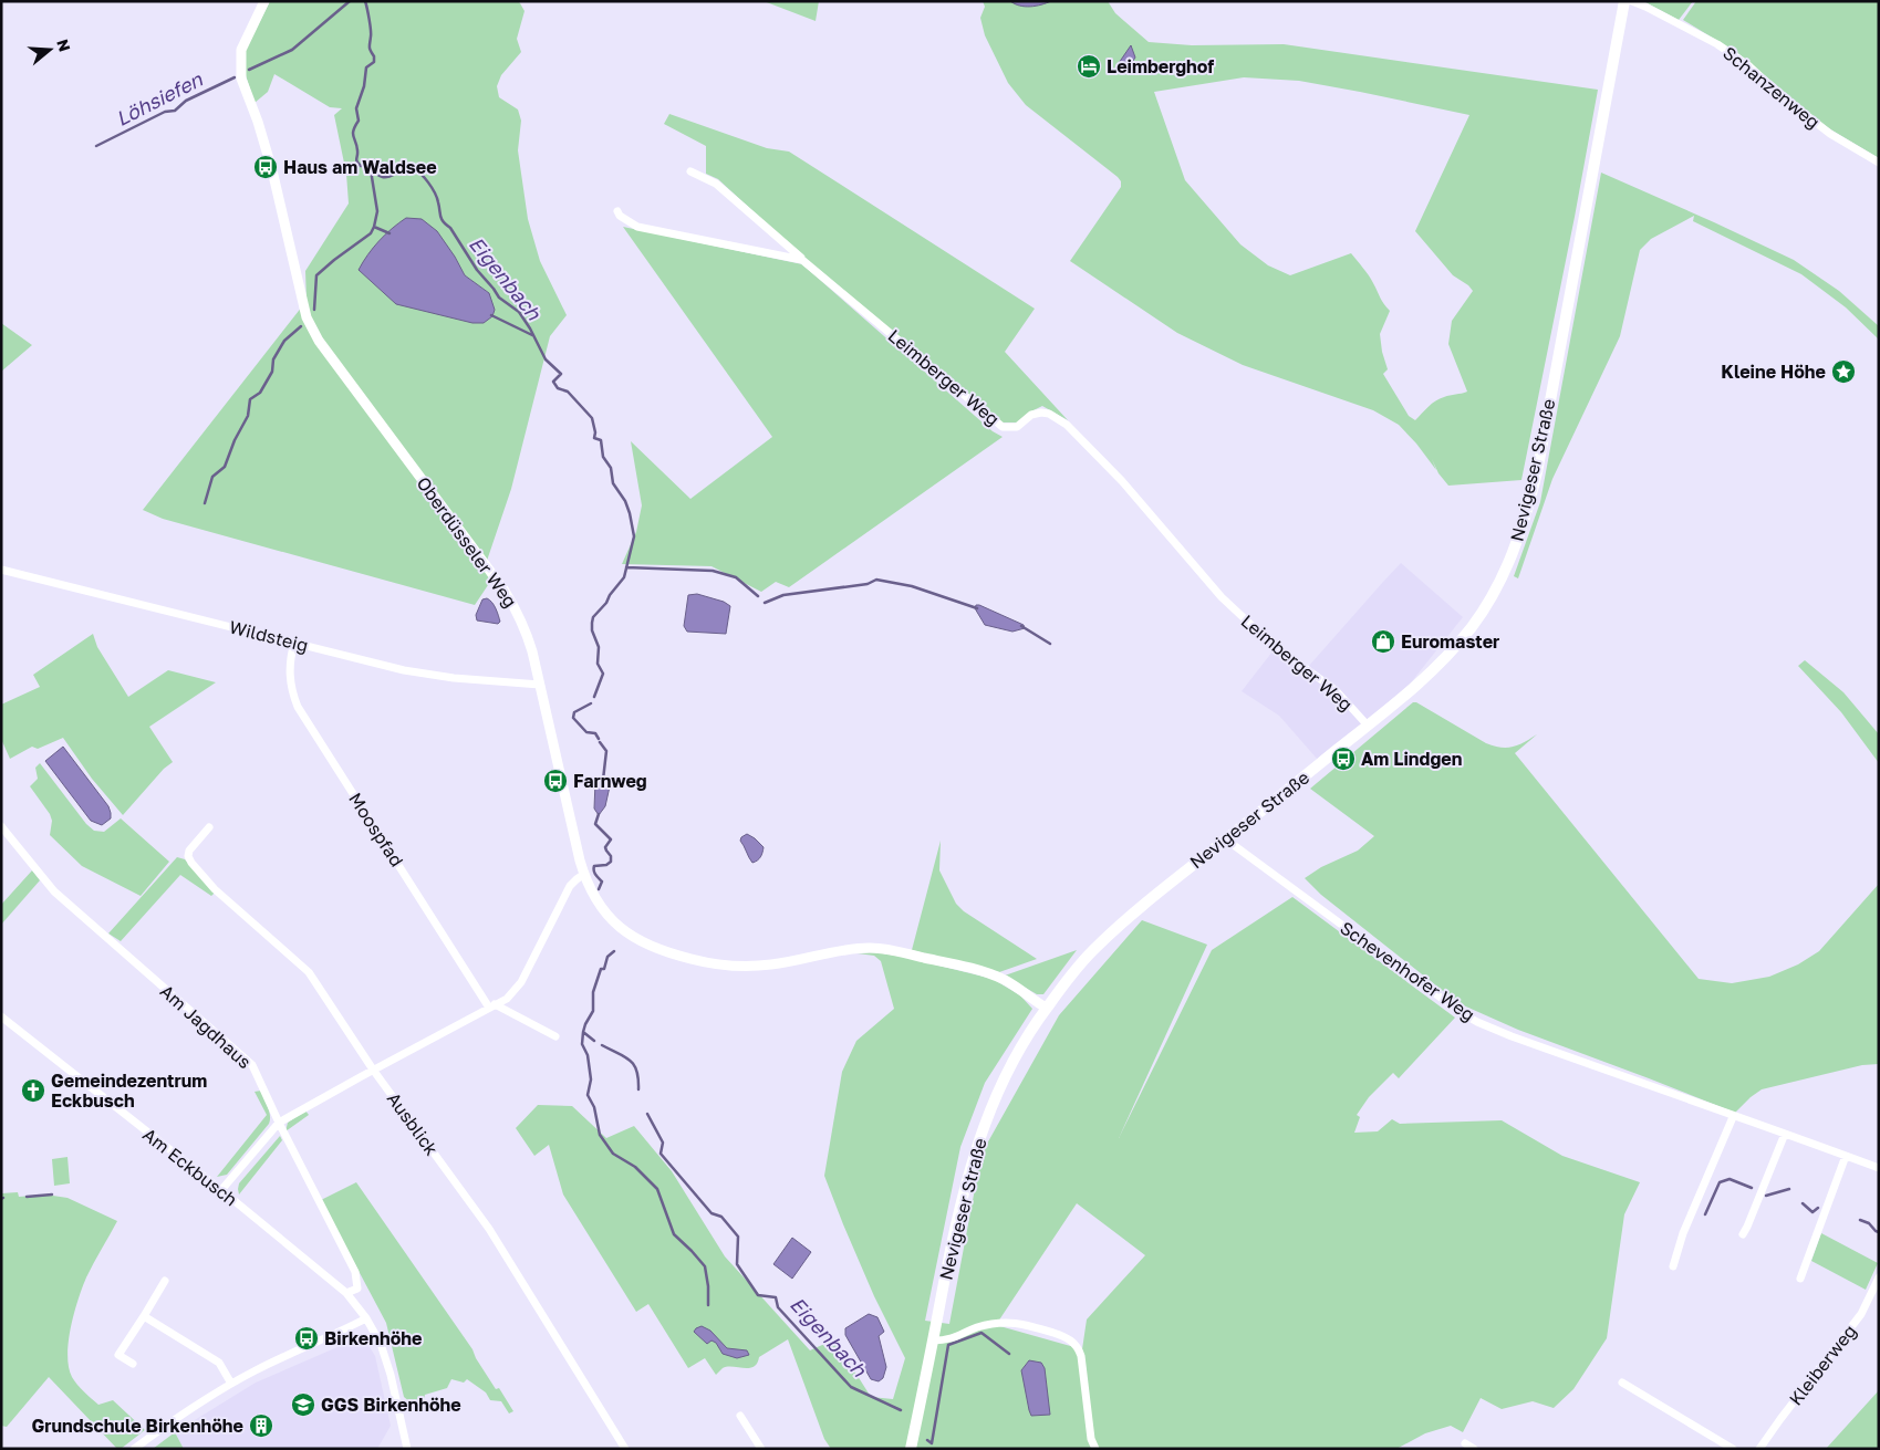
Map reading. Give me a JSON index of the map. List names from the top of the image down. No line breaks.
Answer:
{"streets":{"main road":["Nevigeser Straße"],"street":["Schanzenweg","Leimberger Weg","Oberdüsseler Weg","Wildsteig","Moospfad","Schevenhofer Weg","Am Jagdhaus","Ausblick","Am Eckbusch","Kleiberweg"]},"crossings":[["Leimberger Weg","Nevigeser Straße"],["Nevigeser Straße","Oberdüsseler Weg"],["Nevigeser Straße","Schevenhofer Weg"],["Oberdüsseler Weg","Wildsteig"],["Wildsteig","Moospfad"],["Am Jagdhaus","Am Eckbusch"]],"water":["Löhsiefen","Eigenbach"],"places":{"hotel":["Leimberghof"],"bus stop":["Haus am Waldsee","Am Lindgen","Farnweg","Birkenhöhe"],"place":["Kleine Höhe"],"shop":["Euromaster"],"church":["Gemeindezentrum Eckbusch"],"school or university":["GGS Birkenhöhe"],"building":["Grundschule Birkenhöhe"]},"north":"right"}
